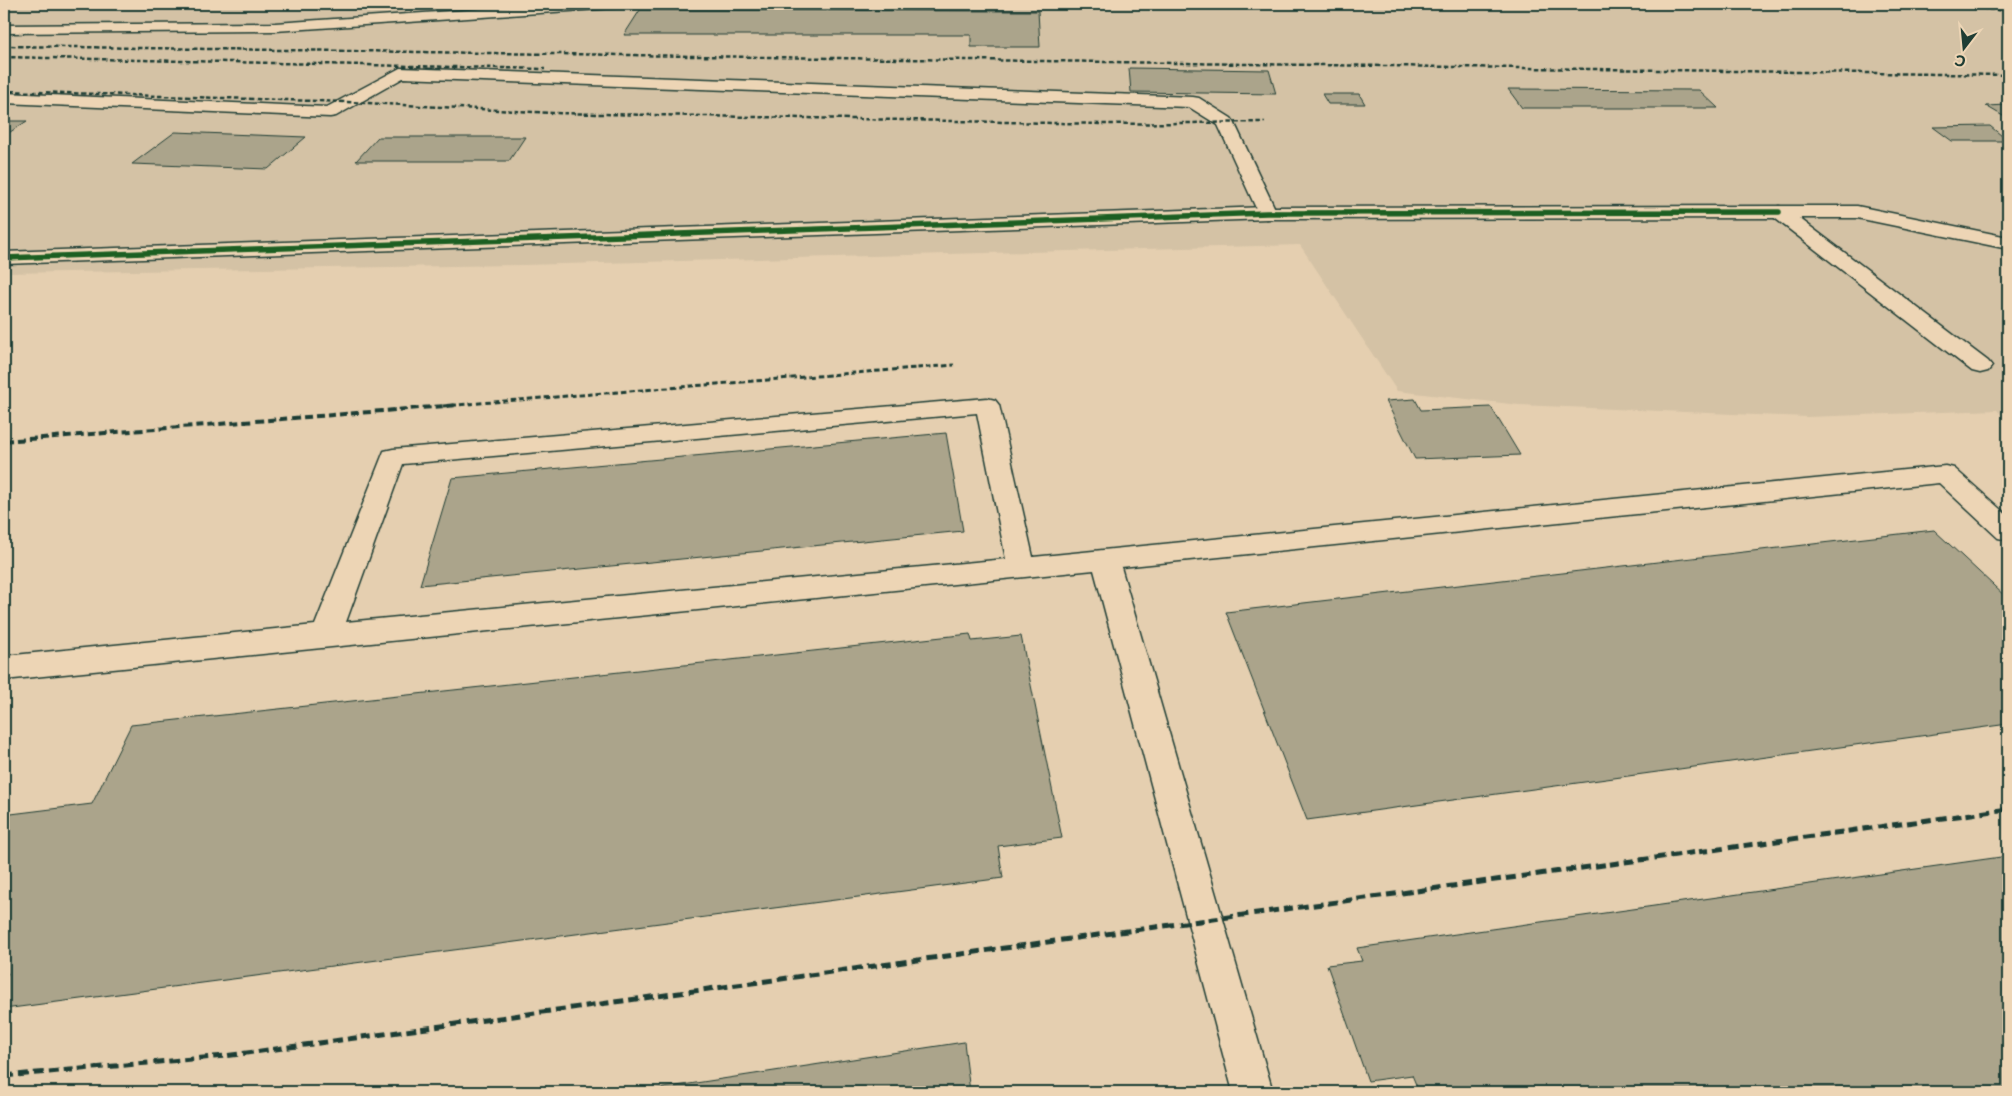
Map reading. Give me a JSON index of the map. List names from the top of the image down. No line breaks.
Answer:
{"north":"bottom"}
